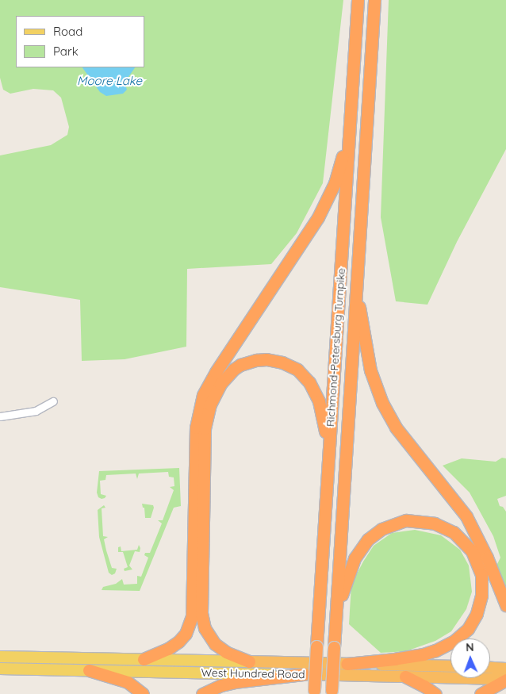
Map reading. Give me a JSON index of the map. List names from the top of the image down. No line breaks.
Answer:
{"streets":{"highway":["Richmond-Petersburg Turnpike","West Hundred Road"]},"water":["Moore Lake"],"legend":["Road","Park"],"north":"top"}
